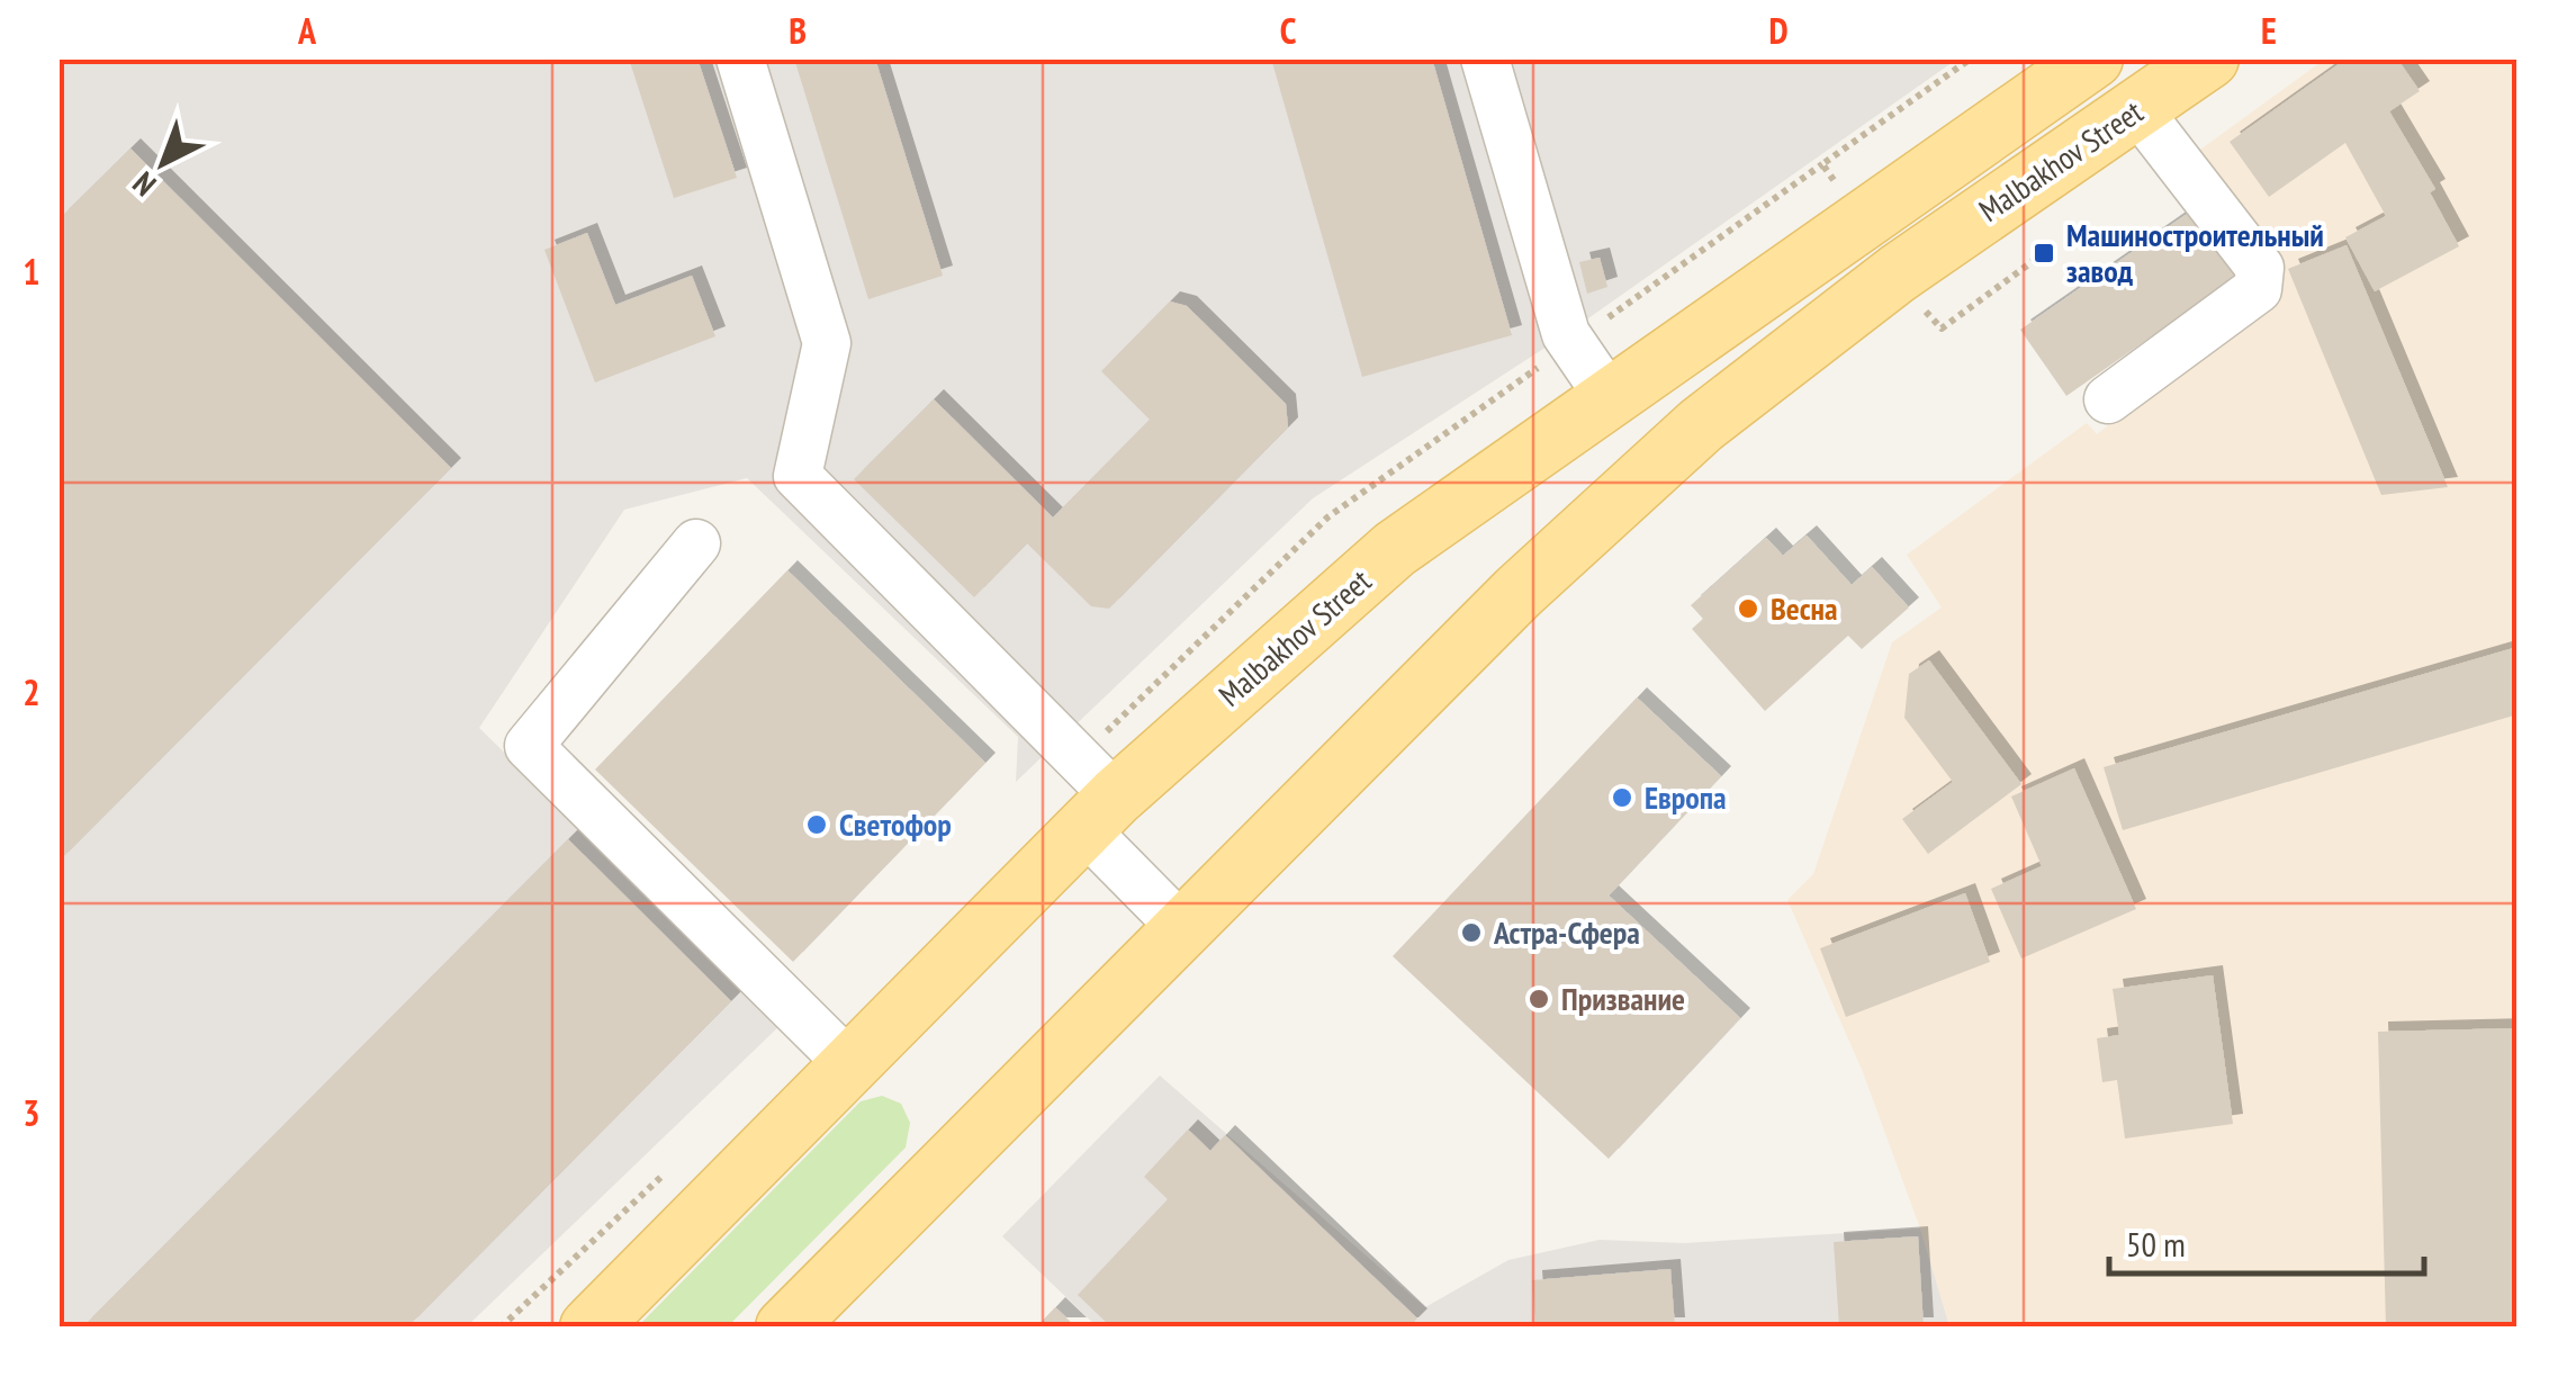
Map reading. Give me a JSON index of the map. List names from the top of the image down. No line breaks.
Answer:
{"streets":{"main road":["Malbakhov Street"]},"places":{"transit":["Машиностроительный завод"],"other":["Весна","Европа","Светофор","Астра-Сфера","Призвание"]},"scale_bar":"50 m","north":"bottom left","grid":{"columns":["A","B","C","D","E"],"rows":["1","2","3"]}}
